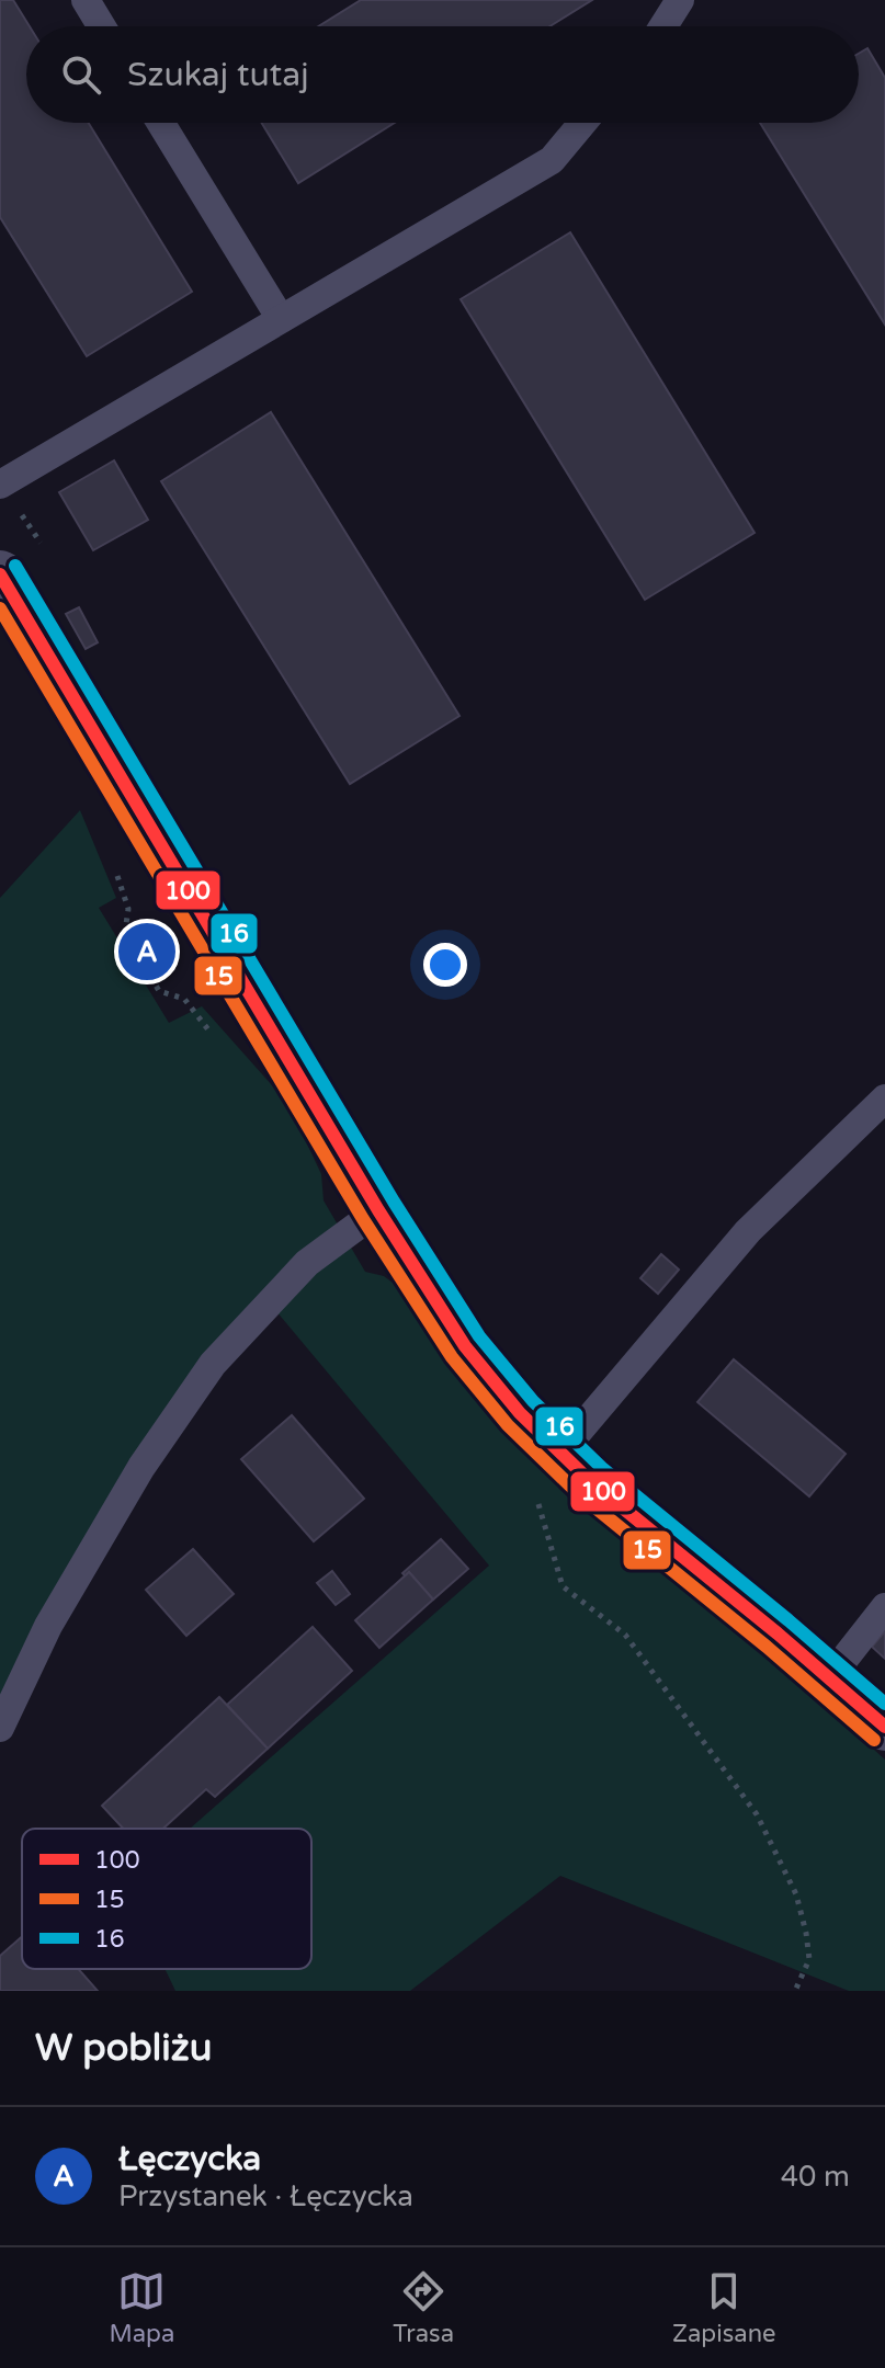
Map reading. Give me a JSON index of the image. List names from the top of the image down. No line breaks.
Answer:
{"lines":["transit line 16","transit line 100","transit line 15"],"legend":["100","15","16"],"page":{"search":"Szukaj tutaj","pins":"A","heading":"W pobliżu","list":[{"mark":"A","name":"Łęczycka","note":"Przystanek · Łęczycka","value":"40 m"}],"nav":["Mapa","Trasa","Zapisane"]}}
